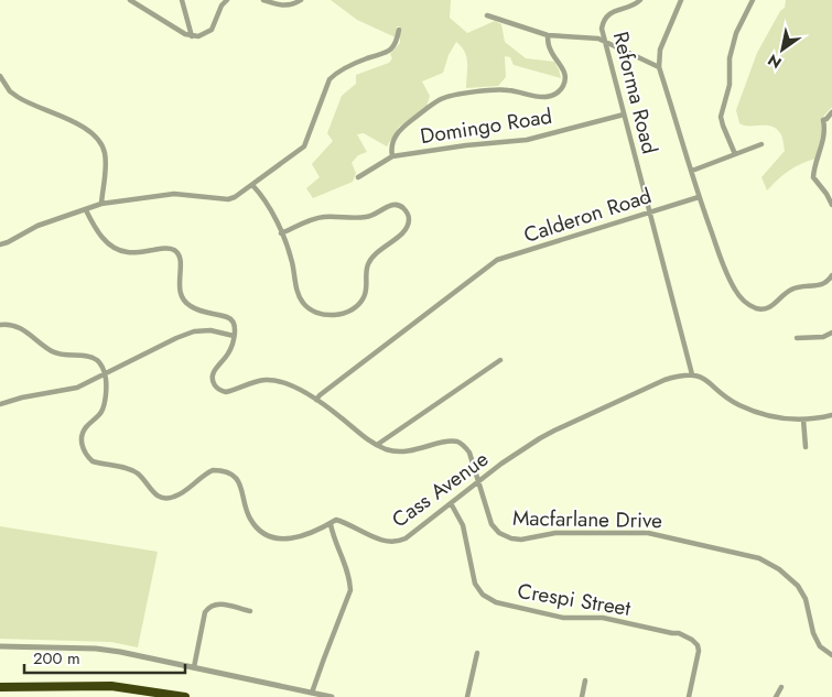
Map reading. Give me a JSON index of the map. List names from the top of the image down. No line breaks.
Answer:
{"streets":{"street":["Reforma Road","Domingo Road","Calderon Road","Cass Avenue","Macfarlane Drive","Crespi Street"]},"crossings":[["Reforma Road","Domingo Road"],["Reforma Road","Calderon Road"],["Reforma Road","Cass Avenue"],["Calderon Road","Macfarlane Drive"],["Cass Avenue","Macfarlane Drive"],["Cass Avenue","Crespi Street"]],"scale_bar":"200 m","north":"bottom left"}
